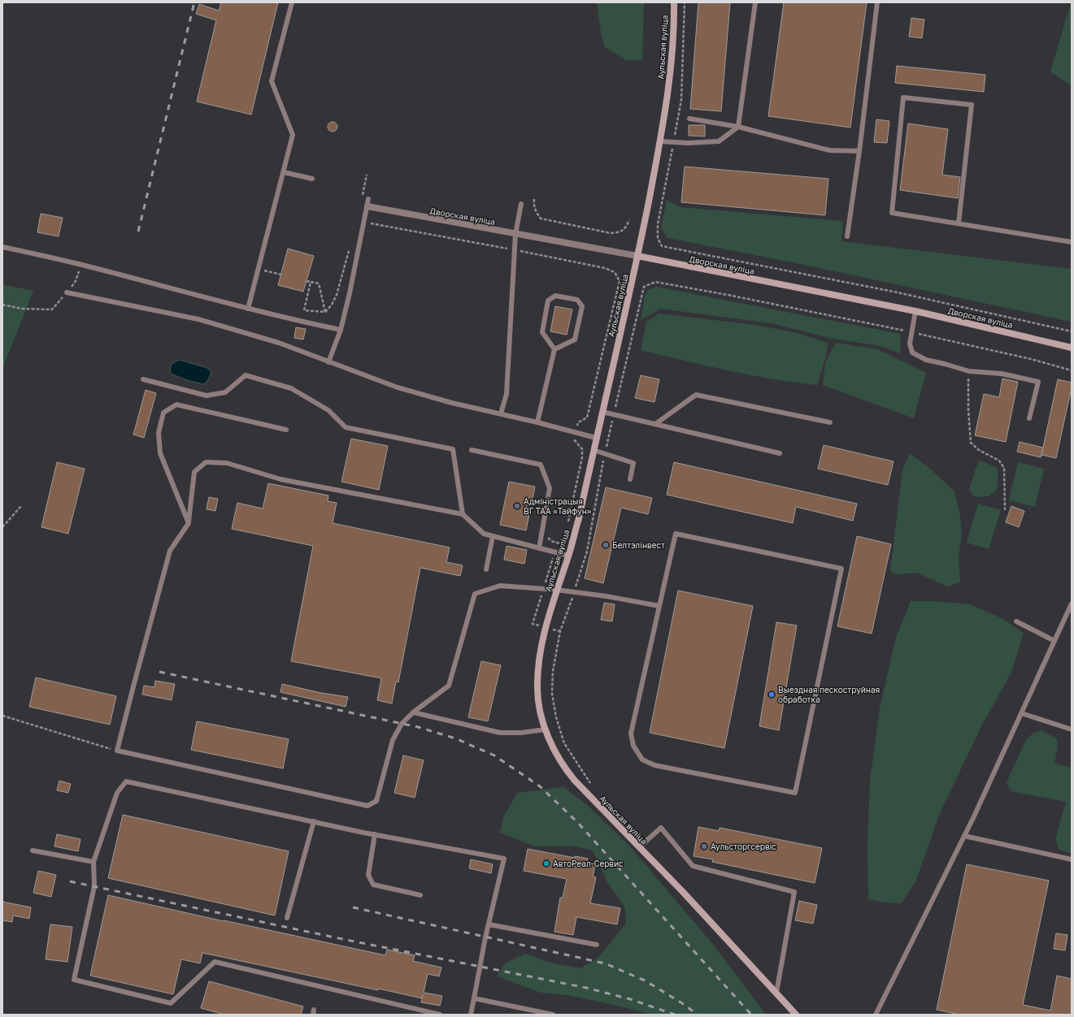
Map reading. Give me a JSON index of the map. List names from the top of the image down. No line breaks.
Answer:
{"streets":{"street":["Аульская вуліца","Дворская вуліца"]},"crossings":[["Аульская вуліца","Дворская вуліца"]],"places":["Адміністрацыя ВГ ТАА «Тайфун»","Белтэлінвест","Выездная пескоструйная обработка","Аульсторгсервіс","АвтоРеал-Сервис"]}
